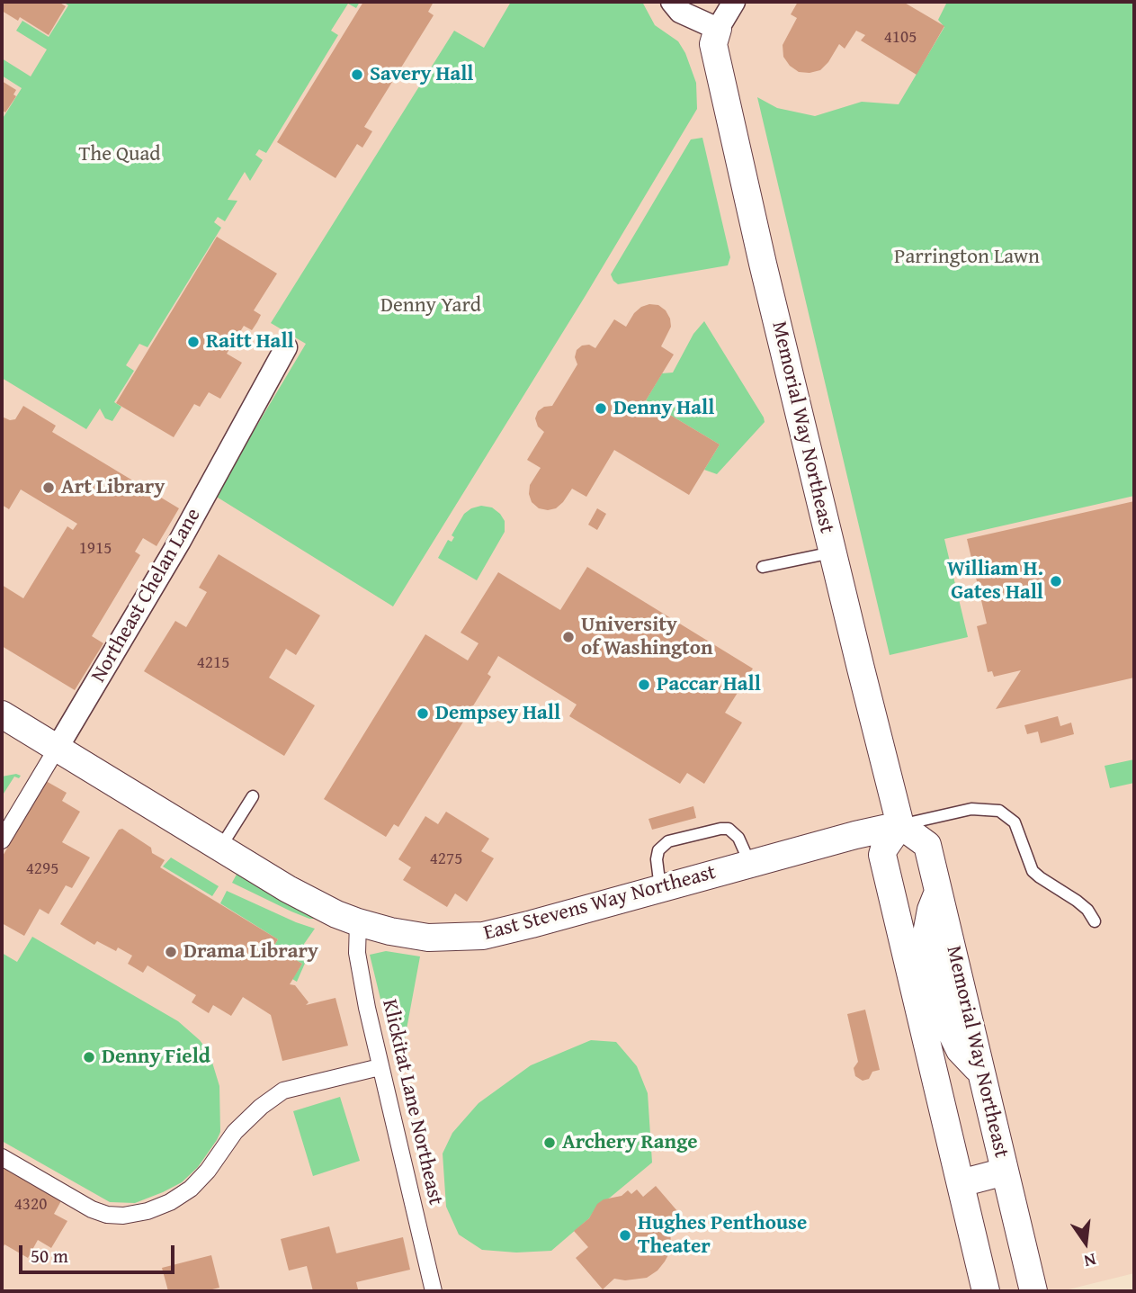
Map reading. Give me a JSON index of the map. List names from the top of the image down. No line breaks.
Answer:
{"streets":{"street":["Memorial Way Northeast","Northeast Chelan Lane","East Stevens Way Northeast","Klickitat Lane Northeast"]},"crossings":[["Memorial Way Northeast","East Stevens Way Northeast"],["Northeast Chelan Lane","East Stevens Way Northeast"],["East Stevens Way Northeast","Klickitat Lane Northeast"]],"parks":["The Quad","Parrington Lawn","Denny Yard"],"places":["Savery Hall","Raitt Hall","Denny Hall","Art Library","William H. Gates Hall","University of Washington","Paccar Hall","Dempsey Hall","Drama Library","Denny Field","Archery Range","Hughes Penthouse Theater"],"house_numbers":["4105","1915","4215","4275","4295","4320"],"scale_bar":"50 m","north":"bottom"}
